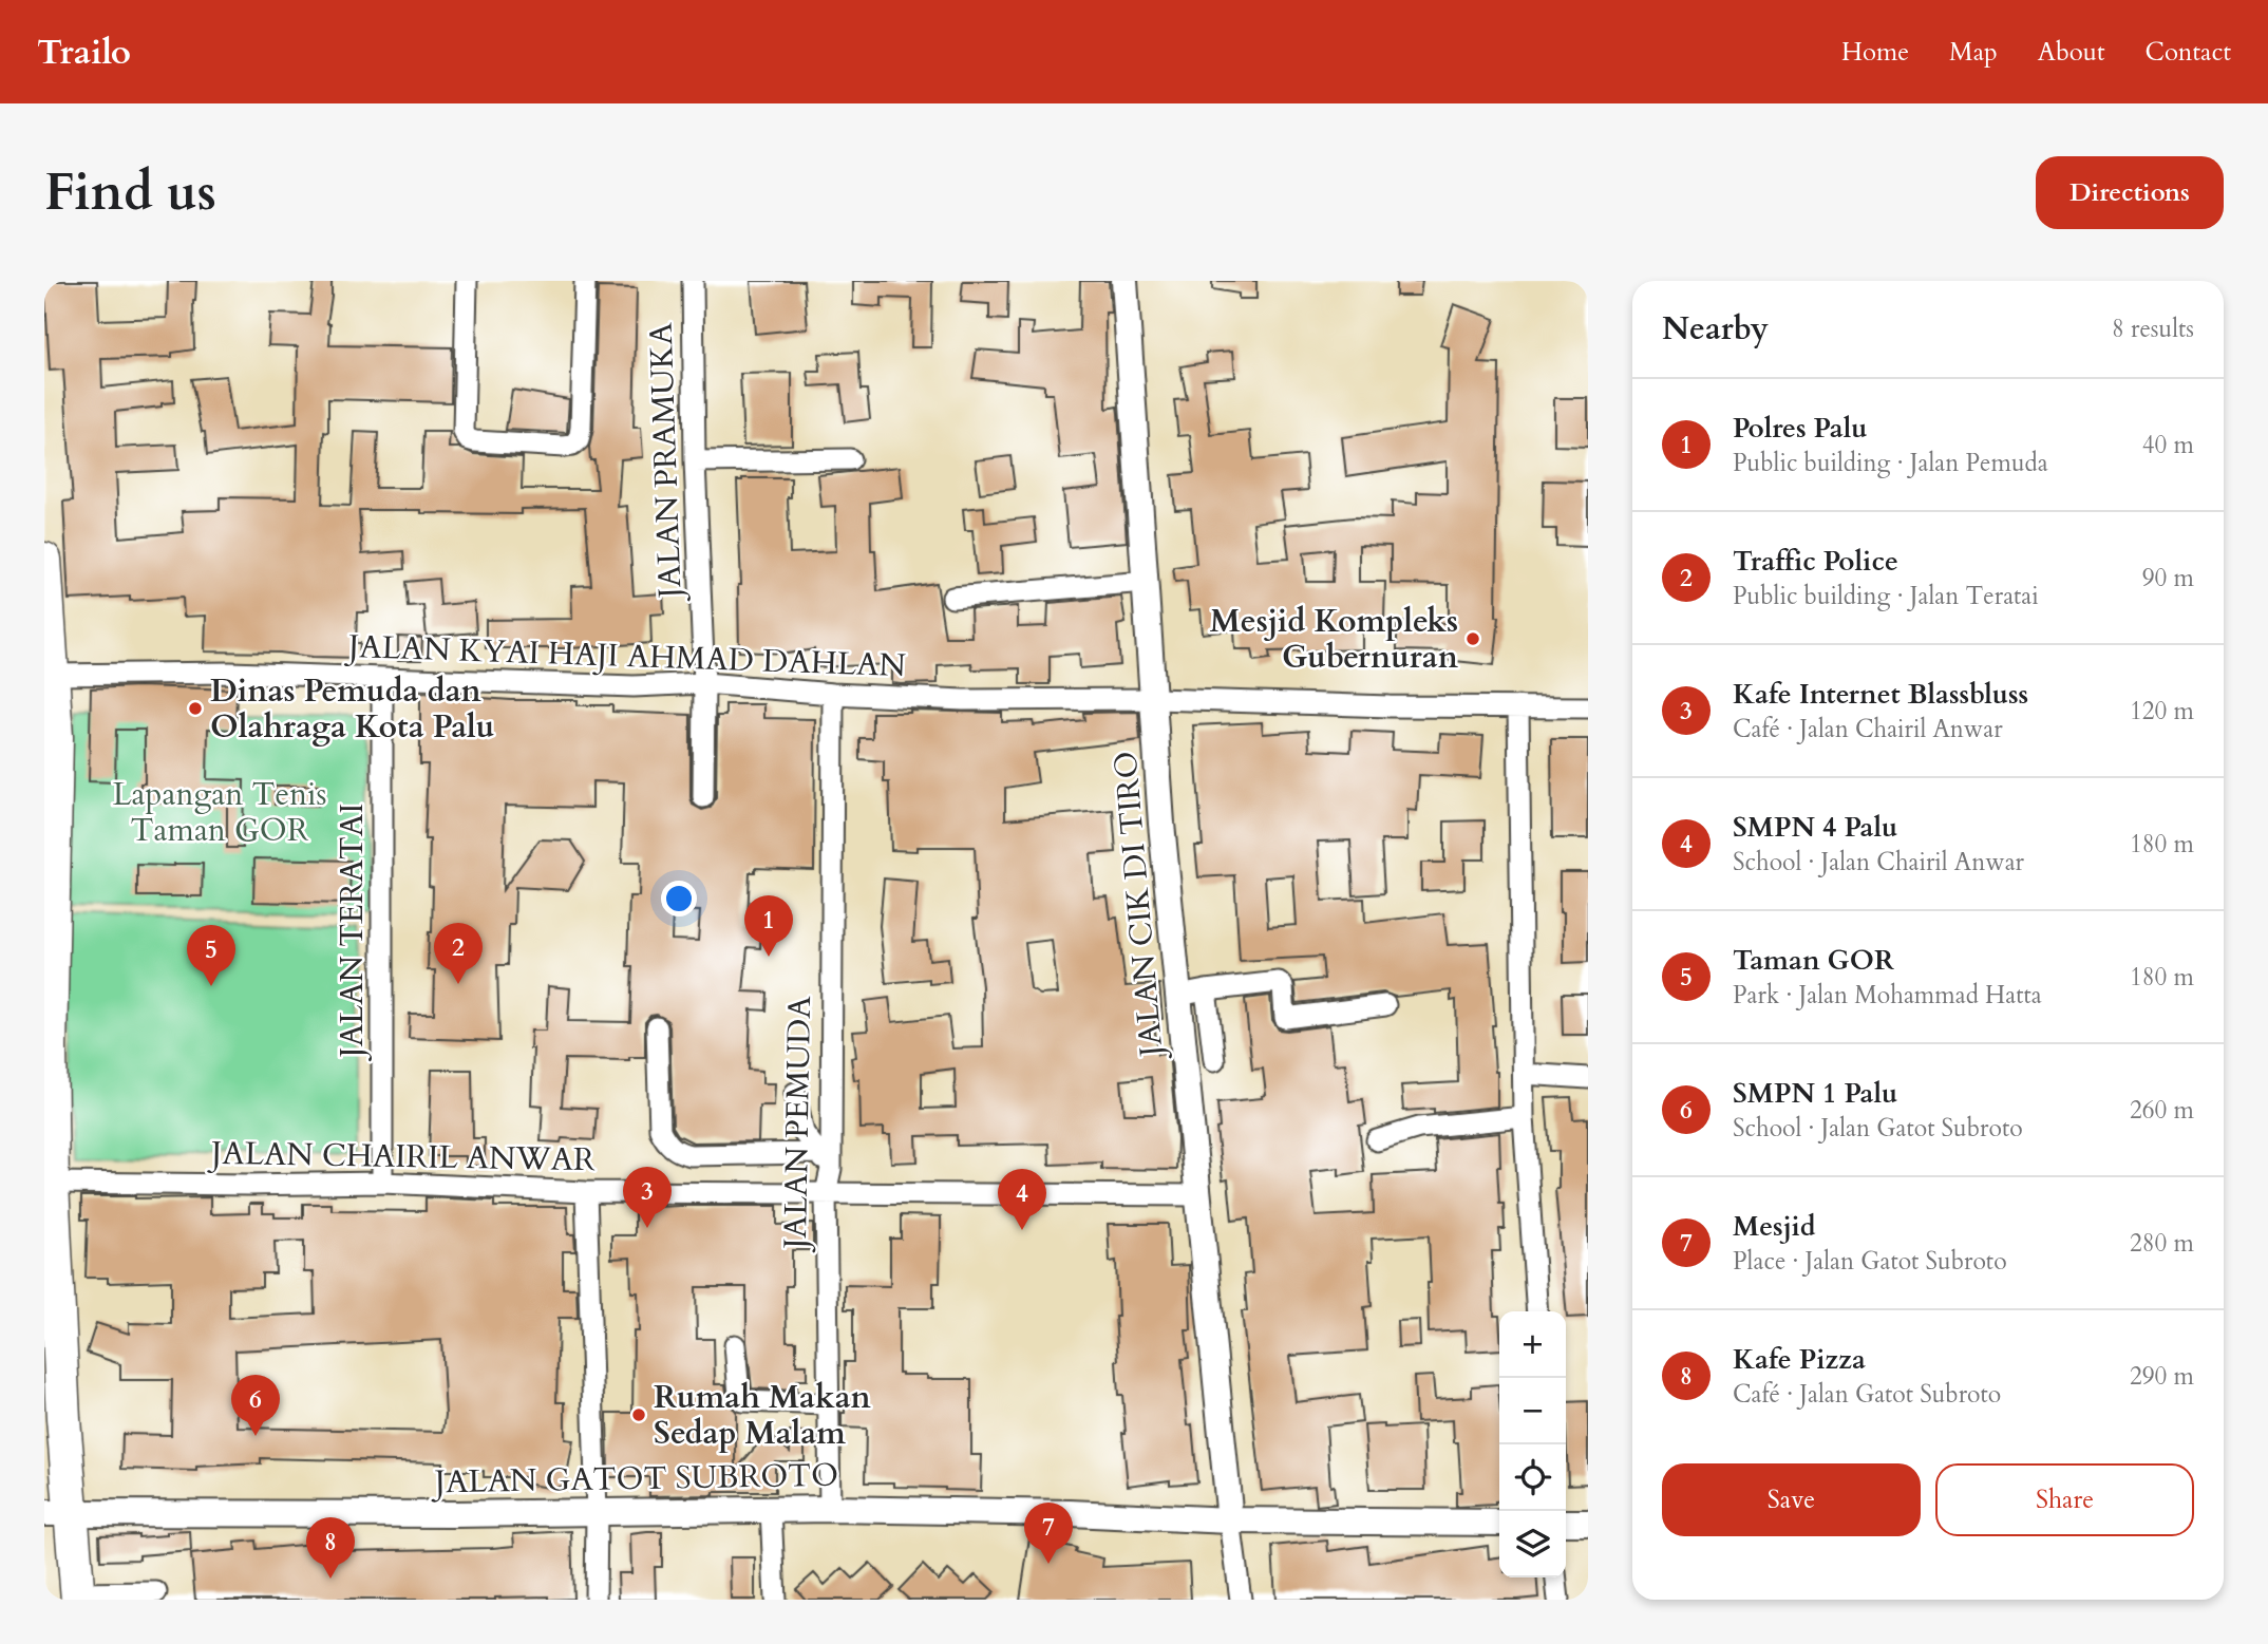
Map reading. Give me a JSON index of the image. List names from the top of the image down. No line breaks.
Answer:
{"streets":{"street":["JALAN PRAMUKA","JALAN KYAI HAJI AHMAD DAHLAN","JALAN CIK DI TIRO","JALAN TERATAI","JALAN PEMUDA","JALAN CHAIRIL ANWAR","JALAN GATOT SUBROTO"]},"crossings":[["JALAN PRAMUKA","JALAN KYAI HAJI AHMAD DAHLAN"],["JALAN KYAI HAJI AHMAD DAHLAN","JALAN CIK DI TIRO"],["JALAN KYAI HAJI AHMAD DAHLAN","JALAN TERATAI"],["JALAN KYAI HAJI AHMAD DAHLAN","JALAN PEMUDA"],["JALAN CIK DI TIRO","JALAN CHAIRIL ANWAR"],["JALAN CIK DI TIRO","JALAN GATOT SUBROTO"],["JALAN TERATAI","JALAN CHAIRIL ANWAR"],["JALAN PEMUDA","JALAN CHAIRIL ANWAR"],["JALAN PEMUDA","JALAN GATOT SUBROTO"]],"parks":["Lapangan Tenis Taman GOR"],"places":["Mesjid Kompleks Gubernuran","Dinas Pemuda dan Olahraga Kota Palu","Rumah Makan Sedap Malam"],"page":{"header":"Trailo","nav":["Home","Map","About","Contact"],"buttons":["Directions",["Save","Share"]],"title":"Find us","heading":["Nearby","8 results"],"list":[{"mark":"1","name":"Polres Palu","note":"Public building · Jalan Pemuda","value":"40 m"},{"mark":"2","name":"Traffic Police","note":"Public building · Jalan Teratai","value":"90 m"},{"mark":"3","name":"Kafe Internet Blassbluss","note":"Café · Jalan Chairil Anwar","value":"120 m"},{"mark":"4","name":"SMPN 4 Palu","note":"School · Jalan Chairil Anwar","value":"180 m"},{"mark":"5","name":"Taman GOR","note":"Park · Jalan Mohammad Hatta","value":"180 m"},{"mark":"6","name":"SMPN 1 Palu","note":"School · Jalan Gatot Subroto","value":"260 m"},{"mark":"7","name":"Mesjid","note":"Place · Jalan Gatot Subroto","value":"280 m"},{"mark":"8","name":"Kafe Pizza","note":"Café · Jalan Gatot Subroto","value":"290 m"}],"pins":["1","2","5","3","4","6","7","8"],"map_buttons":["+","−"]}}
